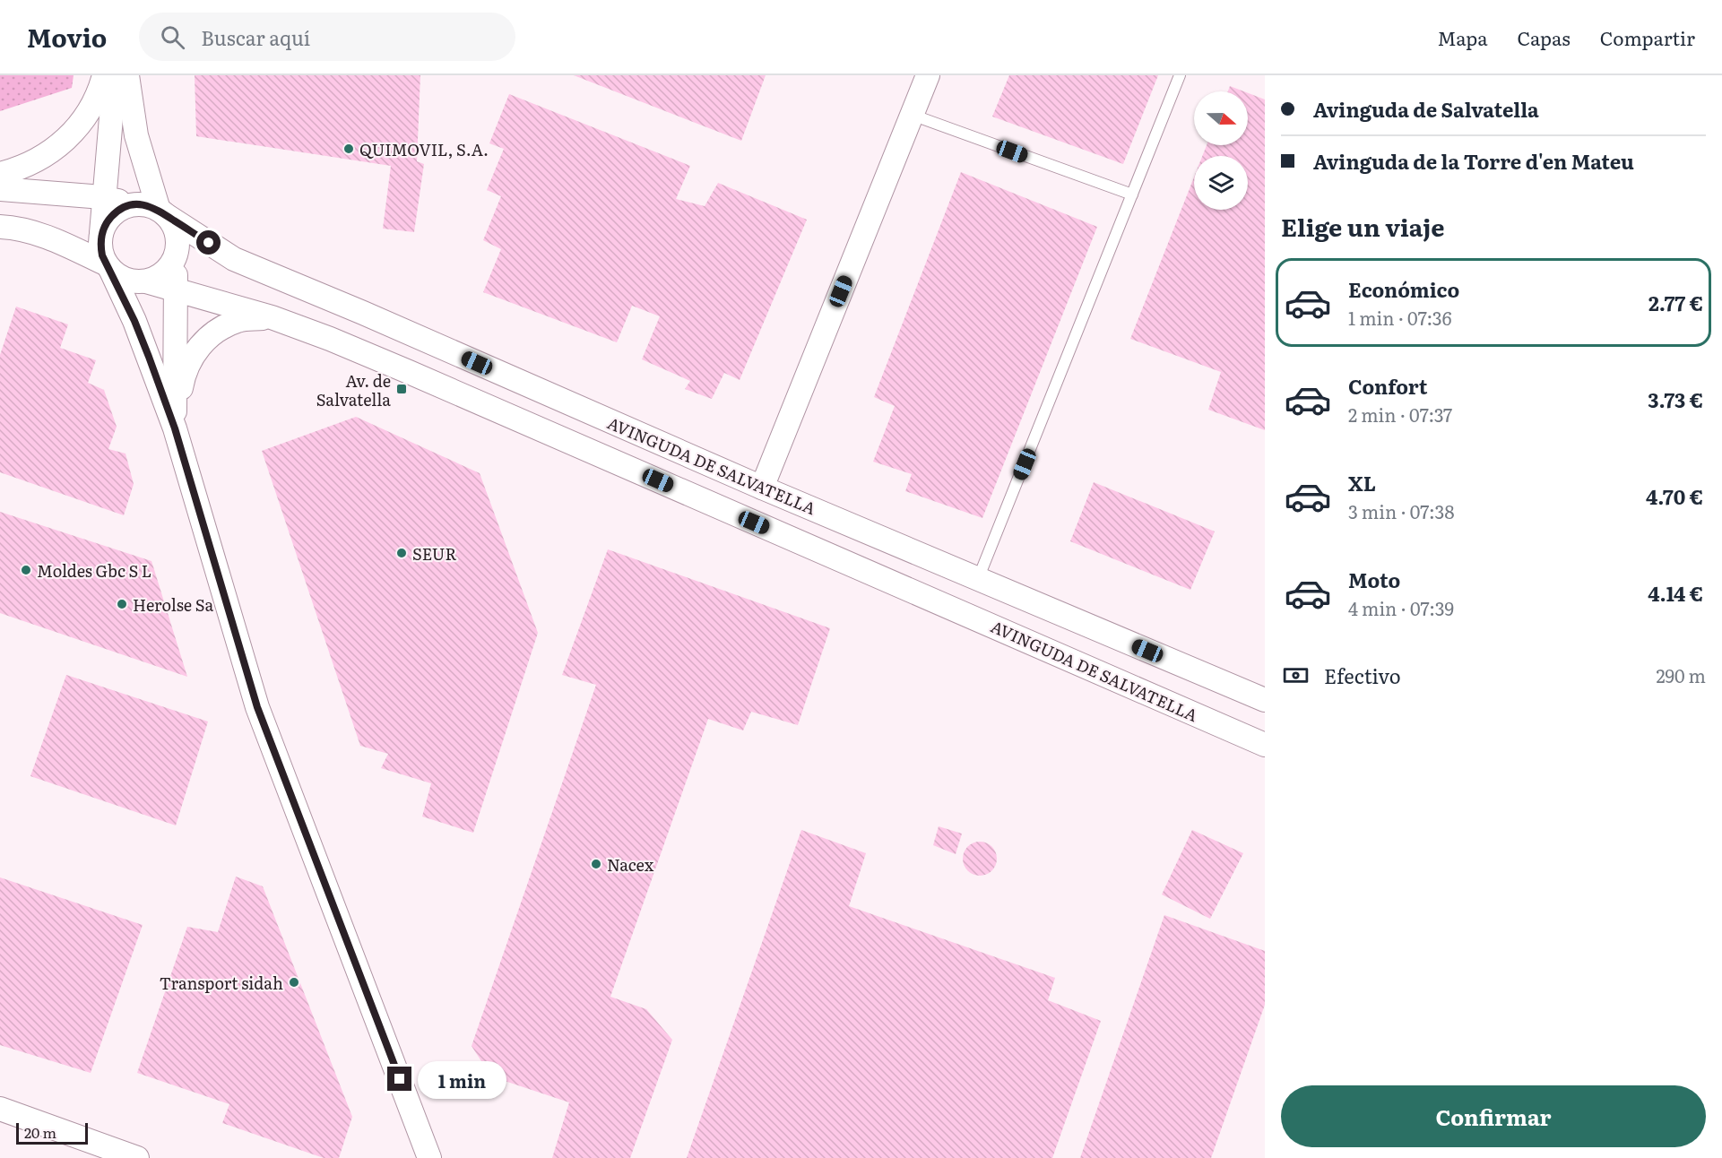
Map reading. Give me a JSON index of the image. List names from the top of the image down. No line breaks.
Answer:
{"streets":{"street":["AVINGUDA DE SALVATELLA"]},"places":{"other":["QUIMOVIL, S.A.","SEUR","Moldes Gbc S L","Herolse Sa","Nacex","Transport sidah"],"transit":["Av. de Salvatella"]},"scale_bar":"20 m","north":"right","page":{"header":"Movio","search":"Buscar aquí","nav":["Mapa","Capas","Compartir"],"banner":["Avinguda de Salvatella","Avinguda de la Torre d'en Mateu"],"heading":"Elige un viaje","list":[{"name":"Económico","note":"1 min · 07:36","value":"2.77 €"},{"name":"Confort","note":"2 min · 07:37","value":"3.73 €"},{"name":"XL","note":"3 min · 07:38","value":"4.70 €"},{"name":"Moto","note":"4 min · 07:39","value":"4.14 €"}],"pay":["Efectivo","290 m"],"bubble":"1 min","buttons":"Confirmar","scale":"20 m"}}
